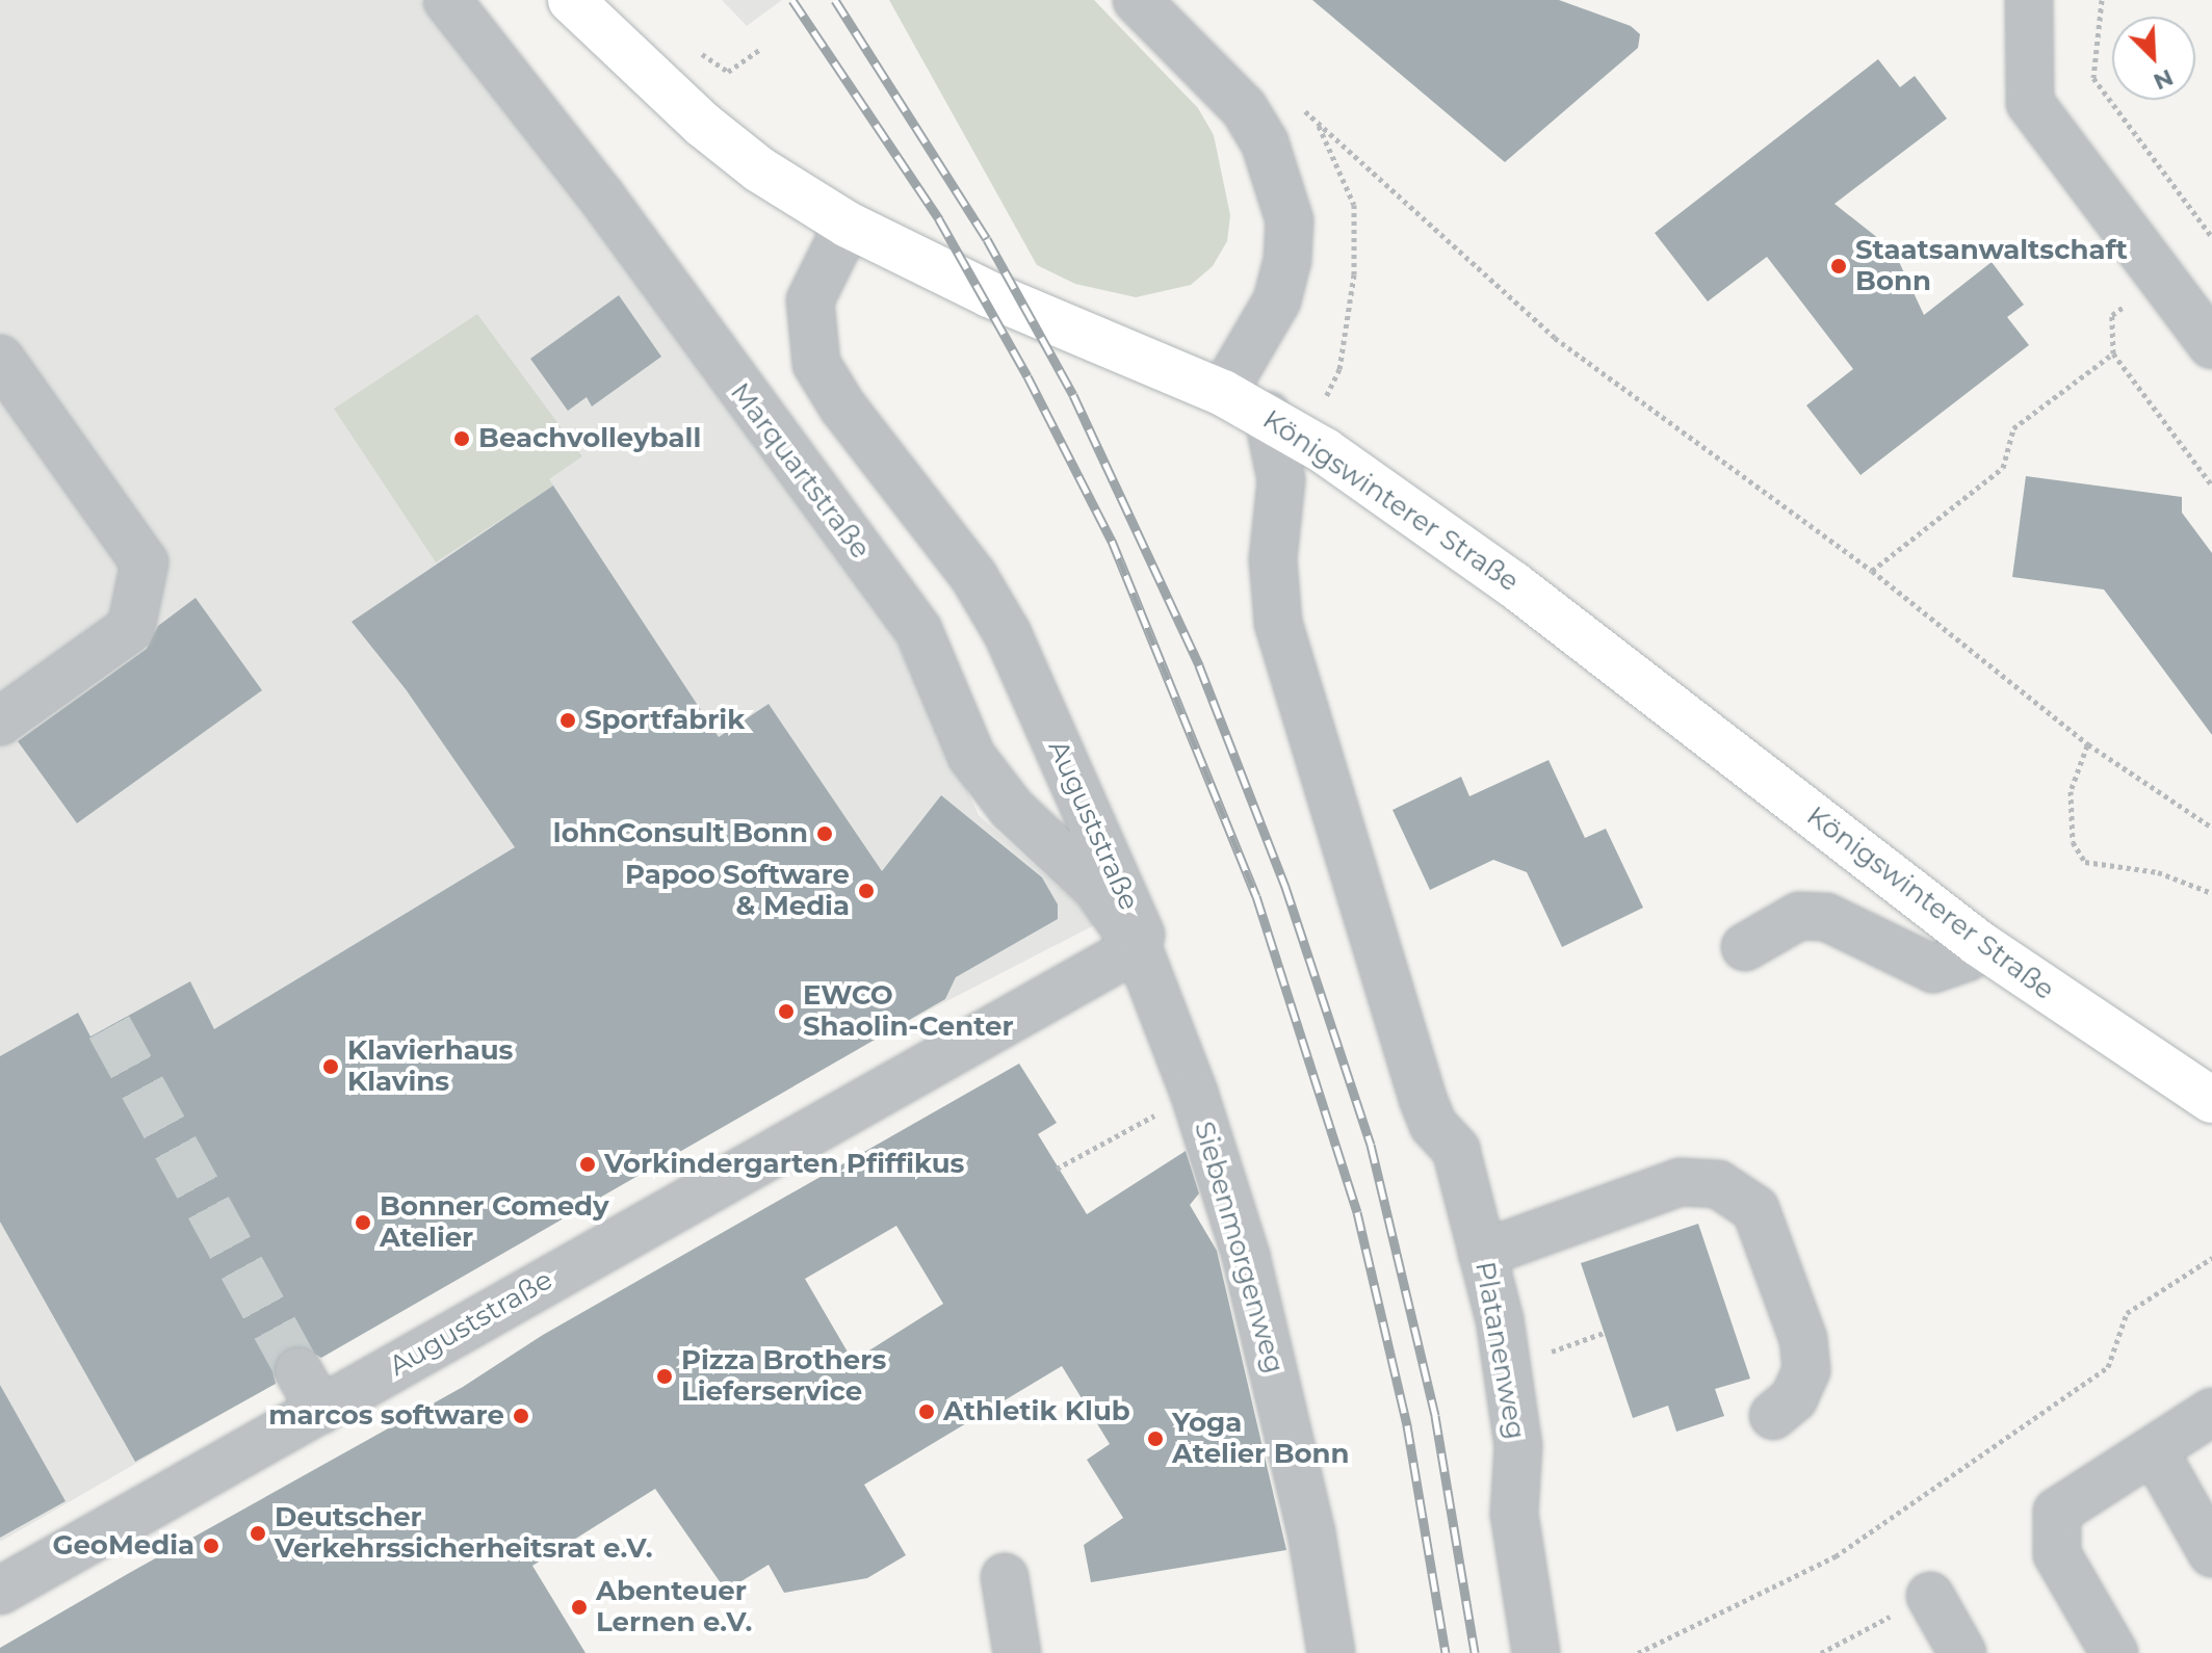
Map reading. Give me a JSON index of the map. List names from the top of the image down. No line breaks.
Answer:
{"streets":{"main road":["Königswinterer Straße"],"street":["Marquartstraße","Auguststraße","Siebenmorgenweg","Platanenweg"]},"crossings":[["Marquartstraße","Auguststraße"],["Marquartstraße","Siebenmorgenweg"],["Königswinterer Straße","Auguststraße"],["Königswinterer Straße","Platanenweg"],["Auguststraße","Siebenmorgenweg"]],"places":["Staatsanwaltschaft Bonn","Beachvolleyball","Sportfabrik","lohnConsult Bonn","Papoo Software & Media","EWCO Shaolin-Center","Klavierhaus Klavins","Vorkindergarten Pfiffikus","Bonner Comedy Atelier","Pizza Brothers Lieferservice","Athletik Klub","marcos software","Yoga Atelier Bonn","Deutscher Verkehrssicherheitsrat e.V.","GeoMedia","Abenteuer Lernen e.V."],"north":"bottom right"}
